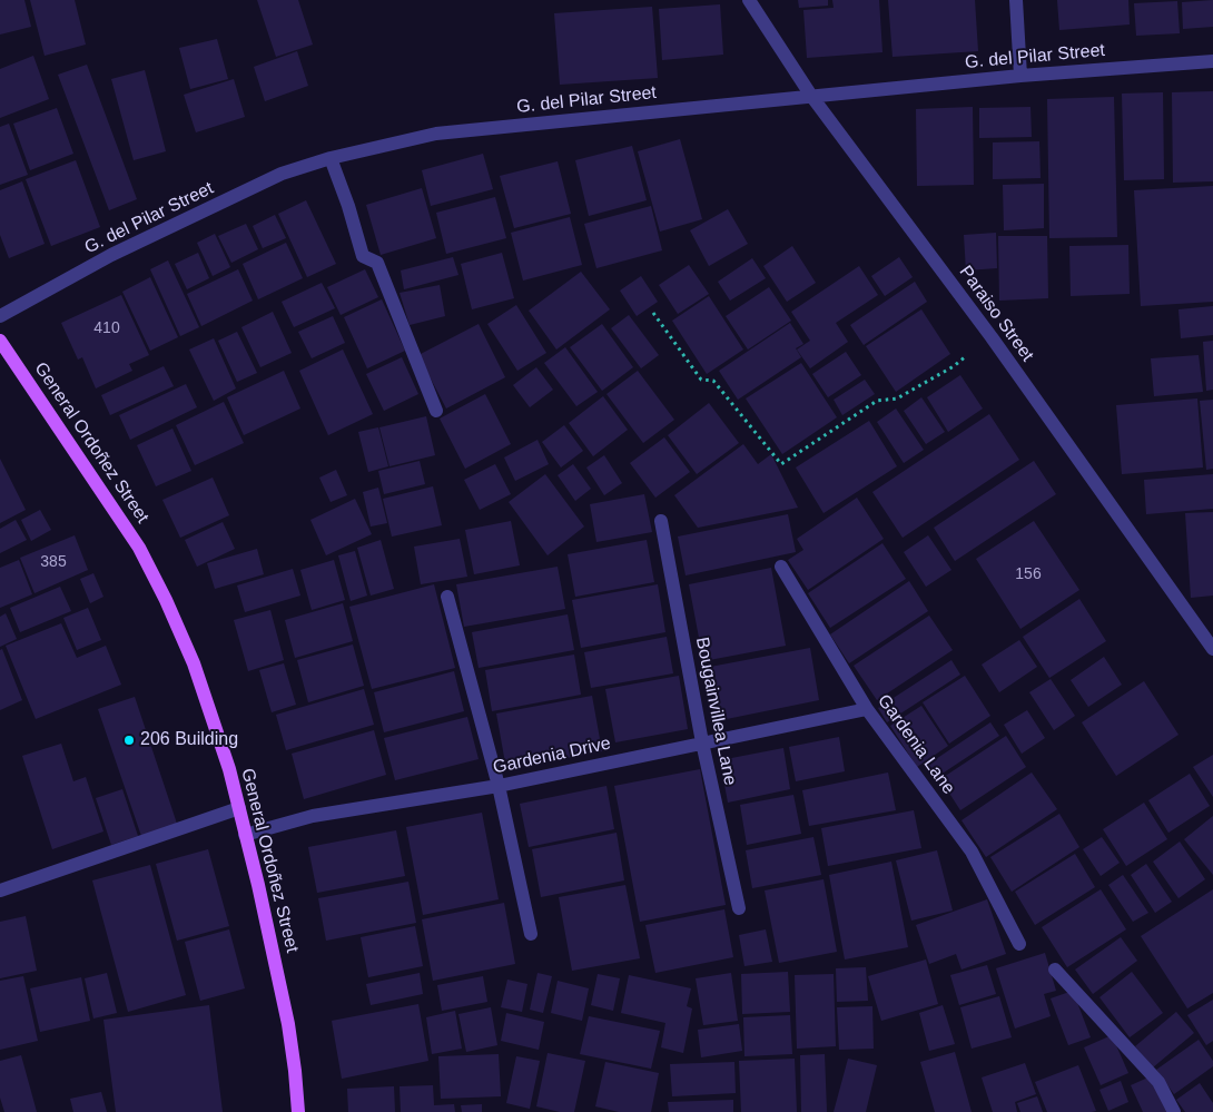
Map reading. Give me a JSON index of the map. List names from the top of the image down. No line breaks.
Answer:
{"streets":{"main road":["General Ordoñez Street"],"street":["G. del Pilar Street","Paraiso Street","Bougainvillea Lane","Gardenia Lane","Gardenia Drive"]},"crossings":[["G. del Pilar Street","Paraiso Street"],["General Ordoñez Street","Gardenia Drive"],["Bougainvillea Lane","Gardenia Drive"],["Gardenia Lane","Gardenia Drive"]],"places":["206 Building"],"house_numbers":["410","385","156"]}
